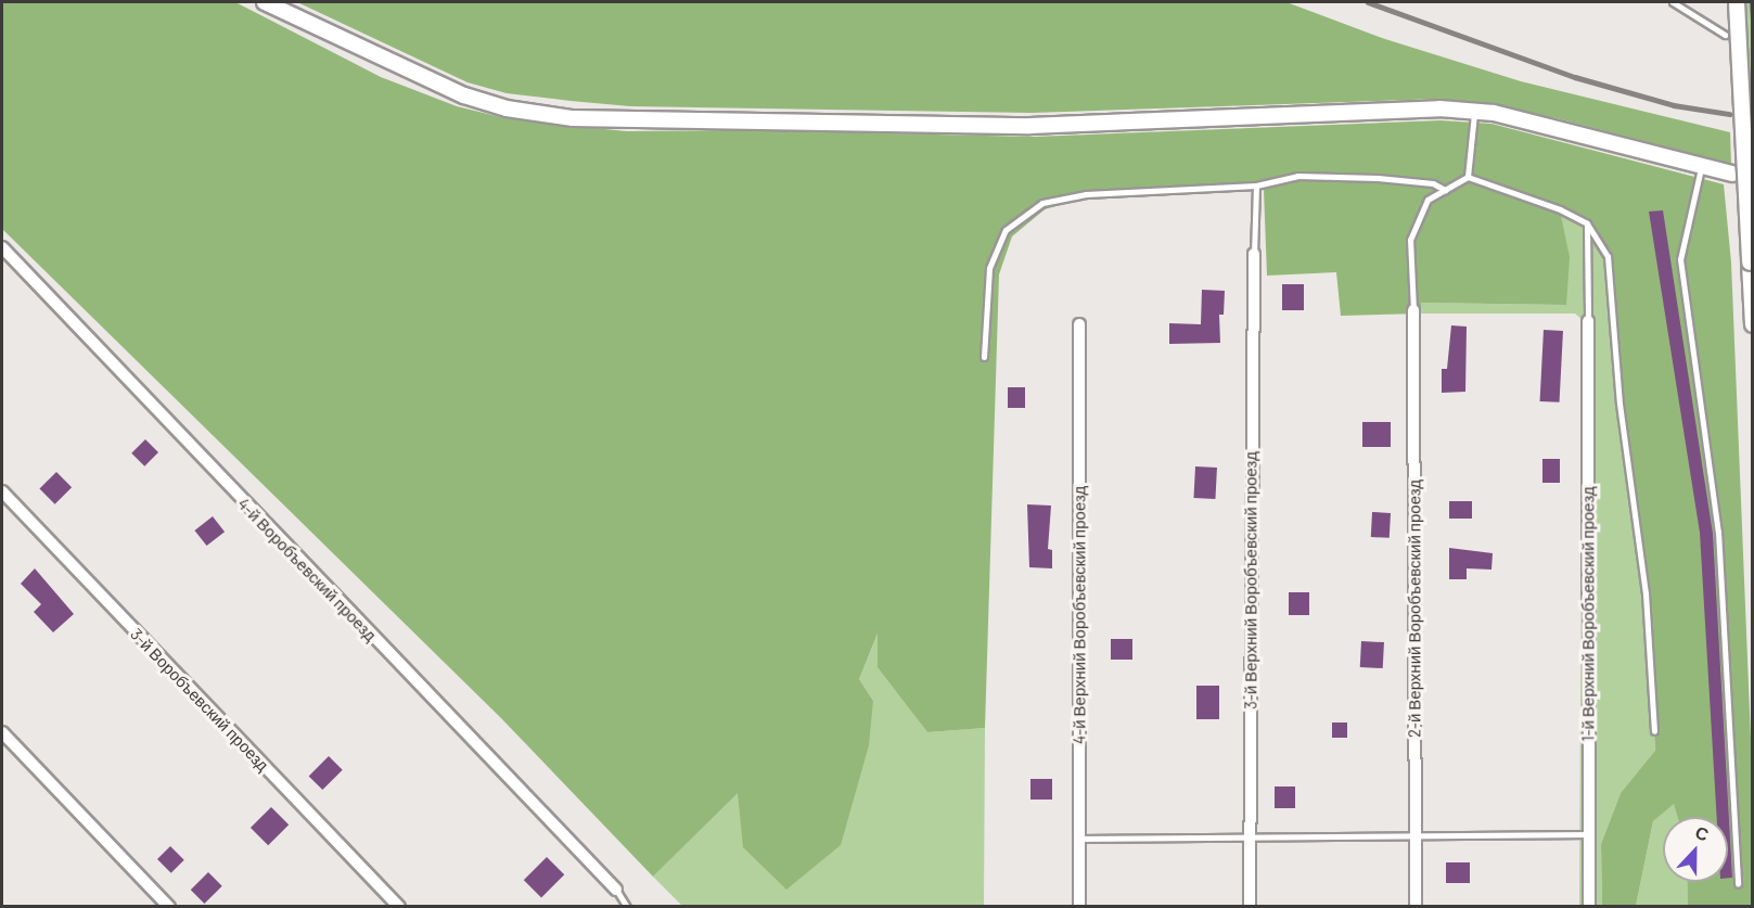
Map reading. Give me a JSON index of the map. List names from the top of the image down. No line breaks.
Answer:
{"streets":{"street":["4-й Воробъевский проезд","3-й Верхний Воробъевский проезд","2-й Верхний Воробъевский проезд","1-й Верхний Воробъевский проезд","4-й Верхний Воробъевский проезд","3-й Воробъевский проезд"]},"north":"top"}
